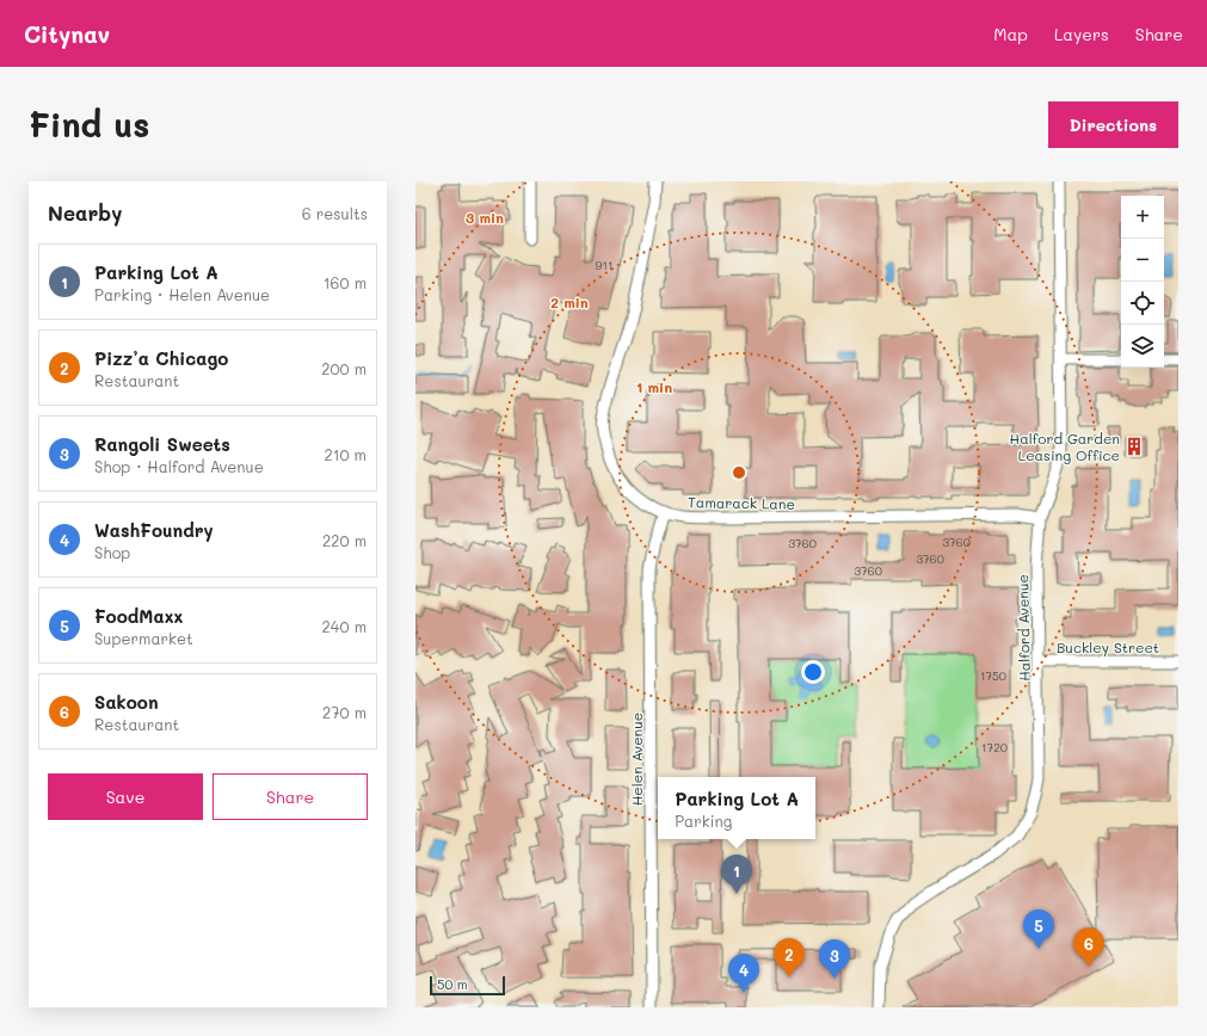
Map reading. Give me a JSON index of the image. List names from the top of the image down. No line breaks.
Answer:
{"streets":{"street":["Tamarack Lane","Halford Avenue","Buckley Street","Helen Avenue"]},"crossings":[["Tamarack Lane","Halford Avenue"],["Tamarack Lane","Helen Avenue"],["Halford Avenue","Buckley Street"]],"places":{"building":["Halford Garden Leasing Office"]},"house_numbers":["911","3760","3760","3760","3760","1750","1720"],"scale_bar":"50 m","page":{"header":"Citynav","nav":["Map","Layers","Share"],"buttons":["Directions",["Save","Share"]],"title":"Find us","heading":["Nearby","6 results"],"map_buttons":["+","−"],"list":[{"mark":"1","name":"Parking Lot A","note":"Parking · Helen Avenue","value":"160 m"},{"mark":"2","name":"Pizz’a Chicago","note":"Restaurant","value":"200 m"},{"mark":"3","name":"Rangoli Sweets","note":"Shop · Halford Avenue","value":"210 m"},{"mark":"4","name":"WashFoundry","note":"Shop","value":"220 m"},{"mark":"5","name":"FoodMaxx","note":"Supermarket","value":"240 m"},{"mark":"6","name":"Sakoon","note":"Restaurant","value":"270 m"}],"popup":["Parking Lot A","Parking"],"pins":["1","5","6","2","3","4"],"scale":"50 m"},"rings":["3 min","2 min","1 min"]}
